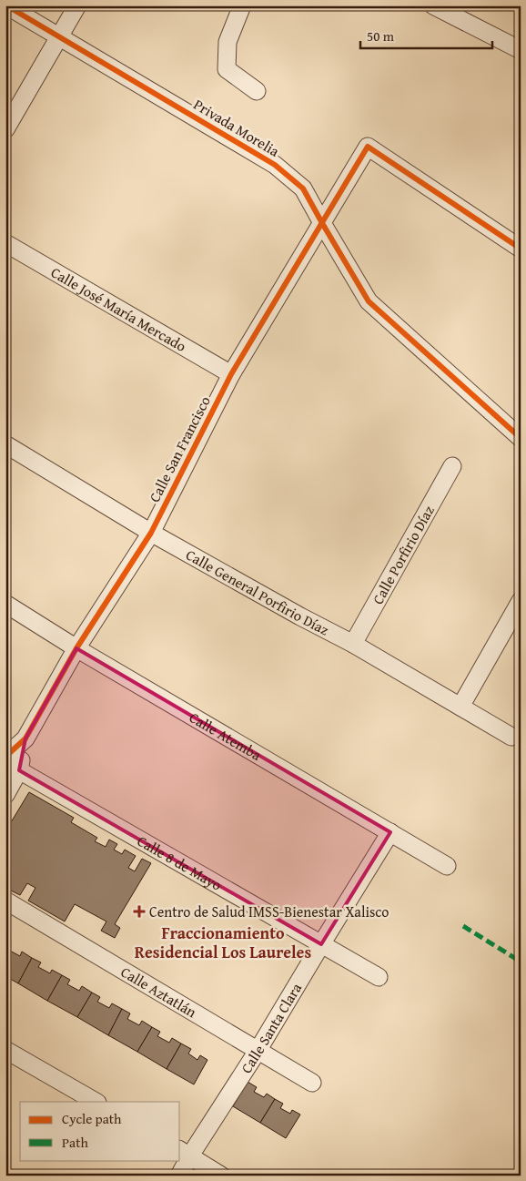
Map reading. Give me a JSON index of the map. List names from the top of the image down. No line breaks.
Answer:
{"streets":{"street":["Privada Morelia","Calle José María Mercado","Calle San Francisco","Calle Porfirio Díaz","Calle General Porfirio Díaz","Calle Atemba","Calle 8 de Mayo","Calle Aztatlán","Calle Santa Clara"]},"crossings":[["Privada Morelia","Calle San Francisco"],["Calle José María Mercado","Calle San Francisco"],["Calle San Francisco","Calle General Porfirio Díaz"],["Calle San Francisco","Calle Atemba"],["Calle San Francisco","Calle 8 de Mayo"],["Calle Porfirio Díaz","Calle General Porfirio Díaz"],["Calle Atemba","Calle Santa Clara"],["Calle 8 de Mayo","Calle Santa Clara"],["Calle Aztatlán","Calle Santa Clara"]],"districts":["Fraccionamiento Residencial Los Laureles"],"places":{"health":["Centro de Salud IMSS-Bienestar Xalisco"]},"legend":["Cycle path","Path"],"scale_bar":"50 m"}
